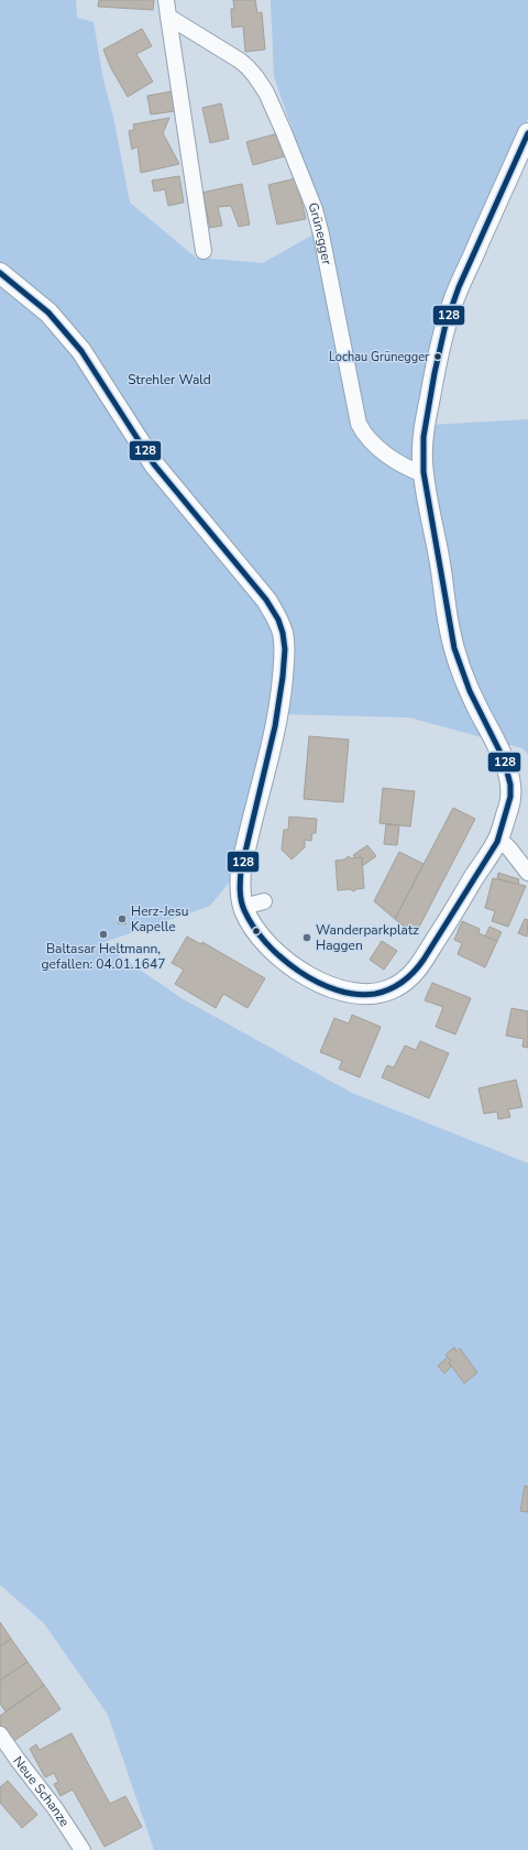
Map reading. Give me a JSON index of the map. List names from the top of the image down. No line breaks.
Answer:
{"streets":{"street":["Grünegger","Neue Schanze"]},"parks":["Strehler Wald"],"places":["Lochau Grünegger","Herz-Jesu Kapelle","Baltasar Heltmann, gefallen: 04.01.1647","Wanderparkplatz Haggen"],"lines":["transit line 128"]}
